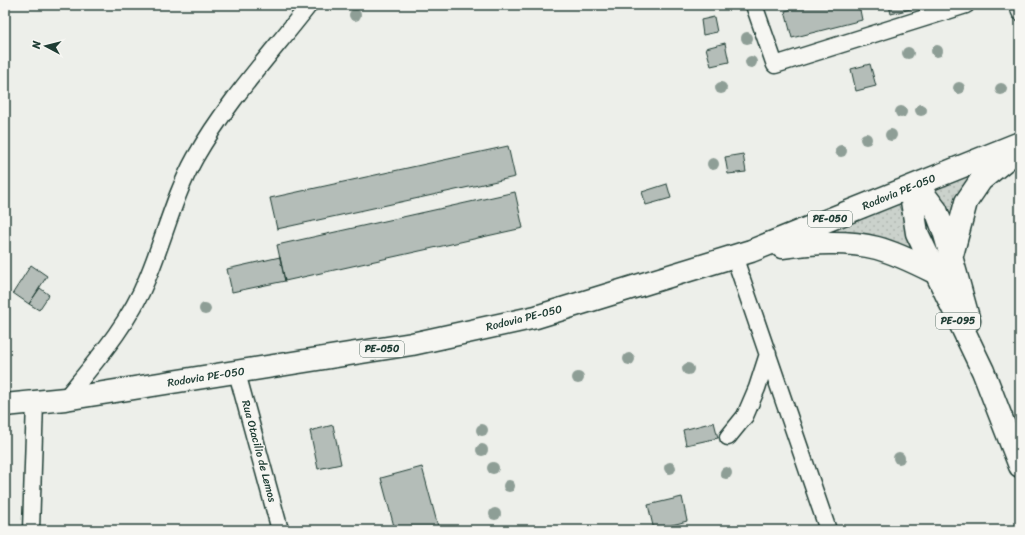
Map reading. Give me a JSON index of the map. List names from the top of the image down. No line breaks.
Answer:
{"streets":{"main road":["Rodovia PE-050","PE-050","PE-095"],"street":["Rua Otacilio de Lemos"]},"crossings":[["Rodovia PE-050","Rua Otacilio de Lemos"]],"north":"left"}
